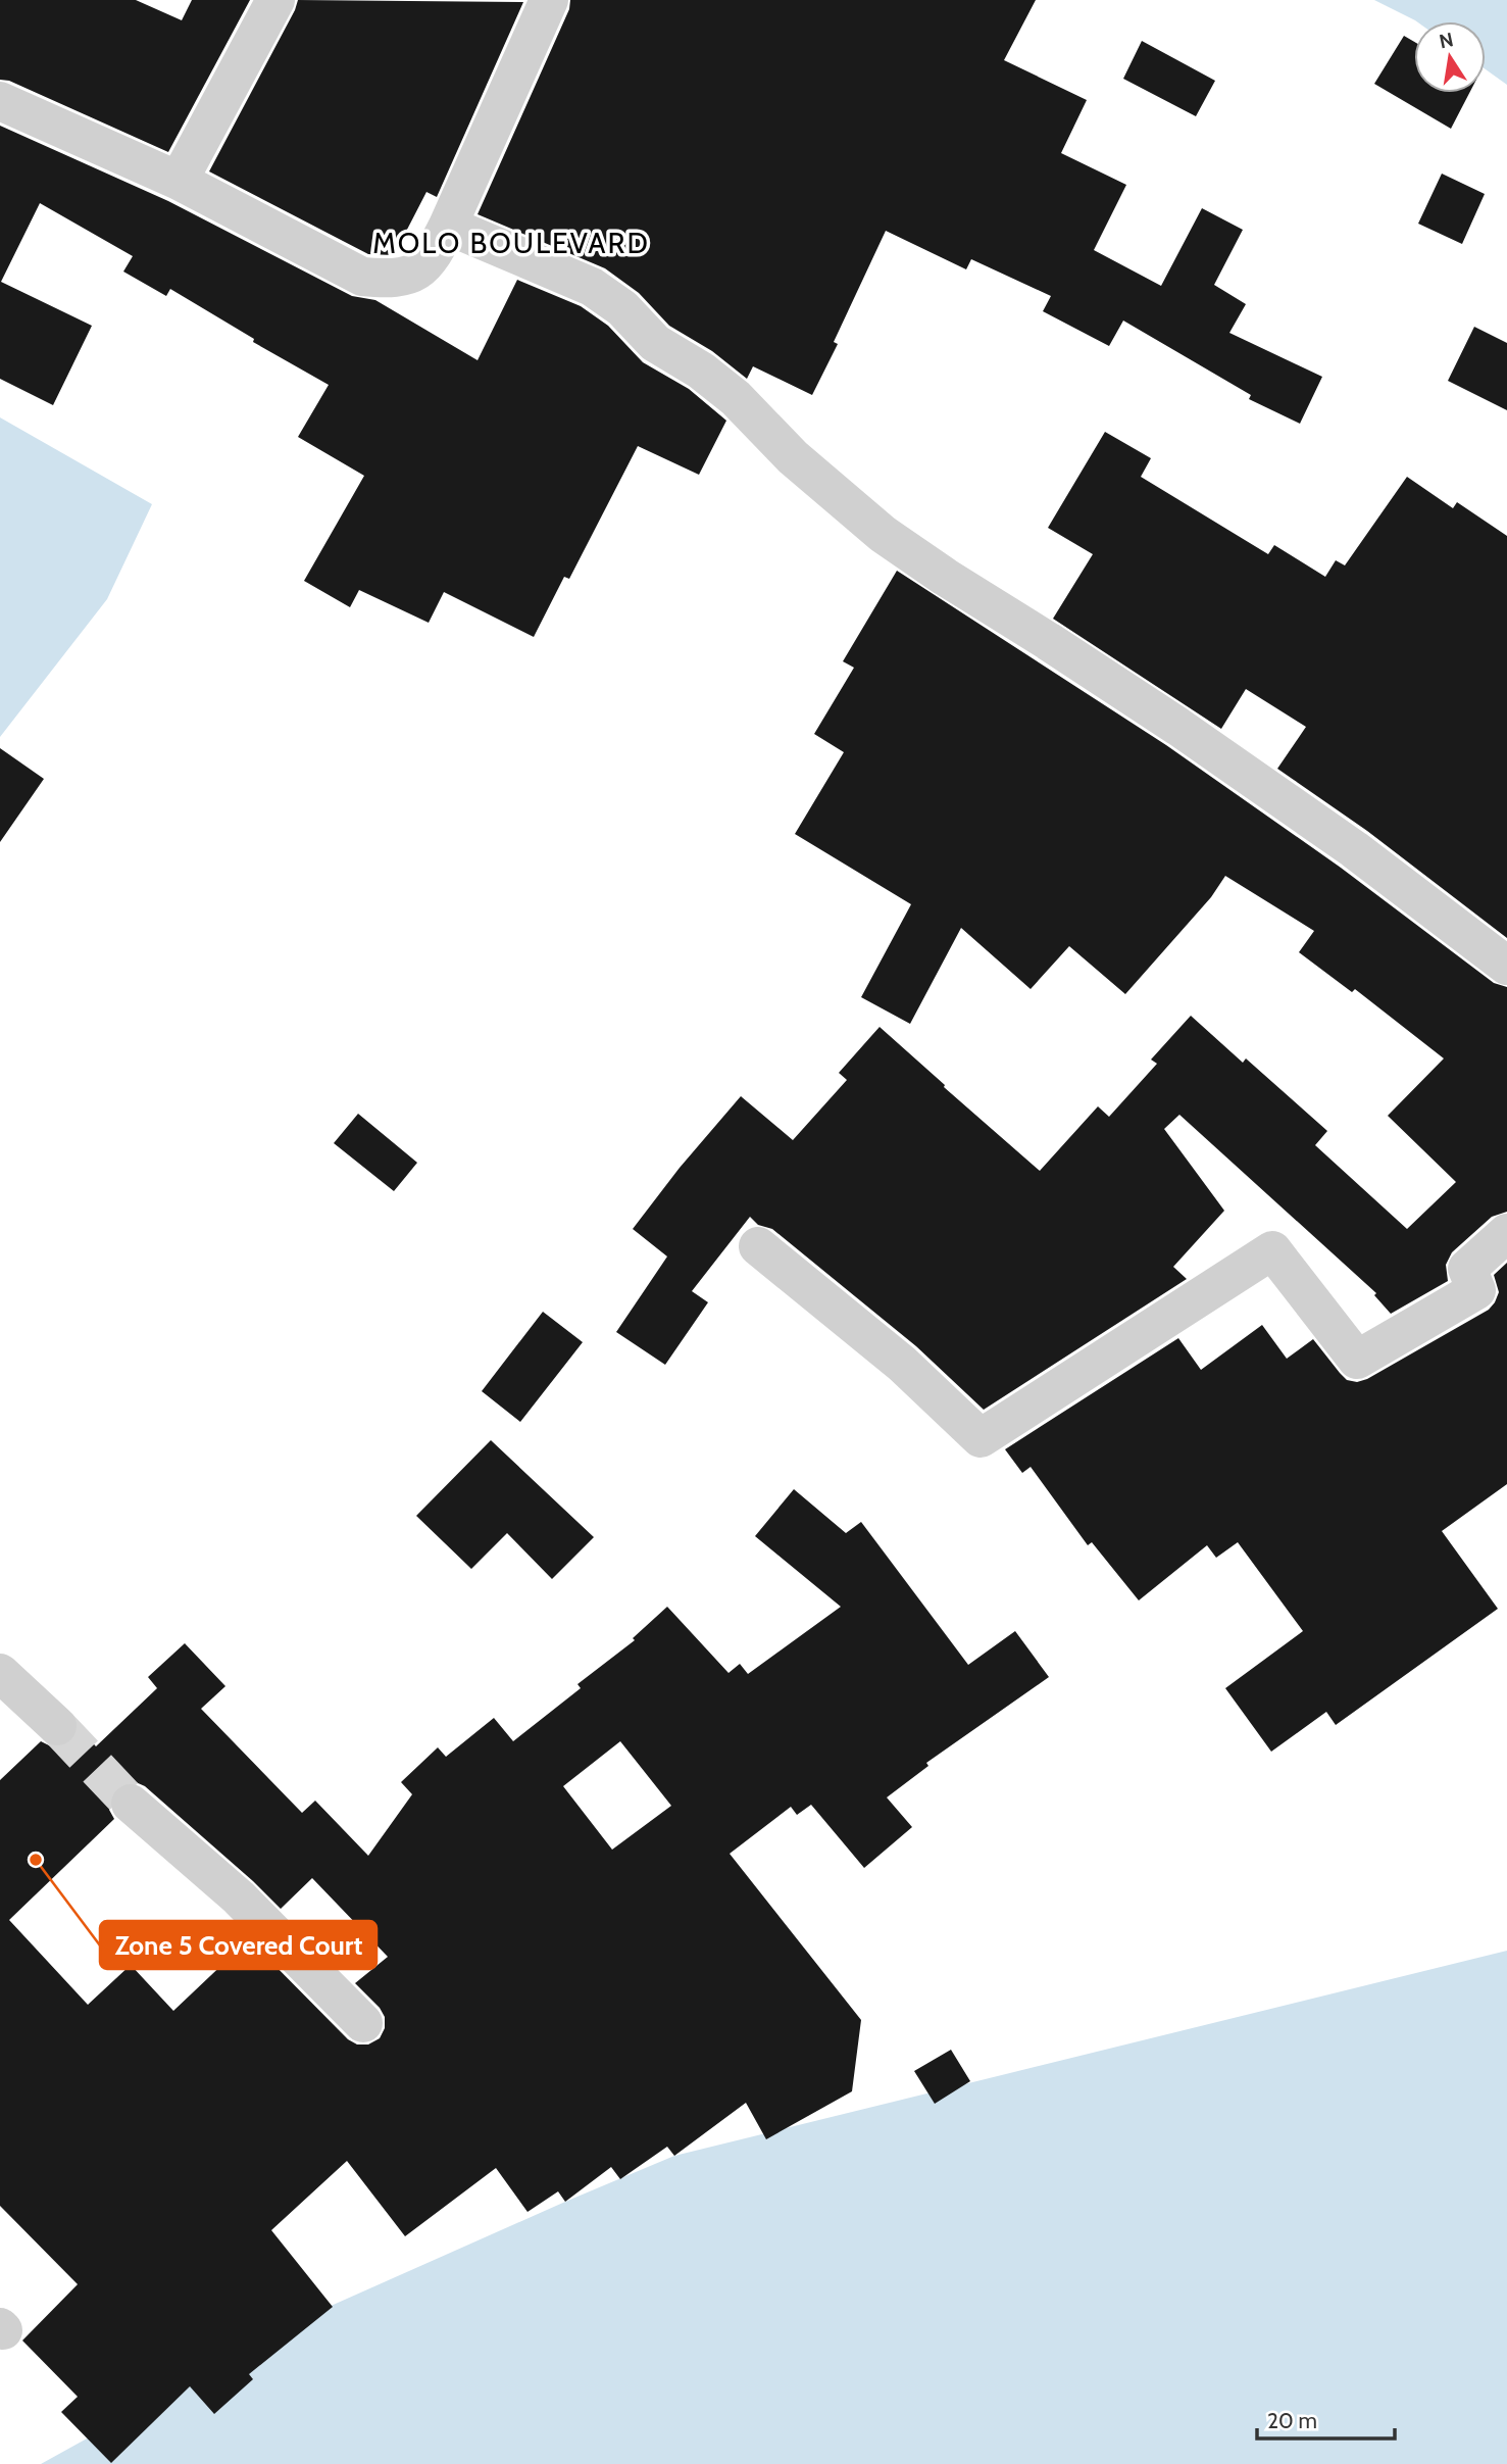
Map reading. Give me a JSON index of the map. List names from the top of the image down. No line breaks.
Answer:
{"districts":["MOLO BOULEVARD"],"places":["Zone 5 Covered Court"],"scale_bar":"20 m","north":"top"}
